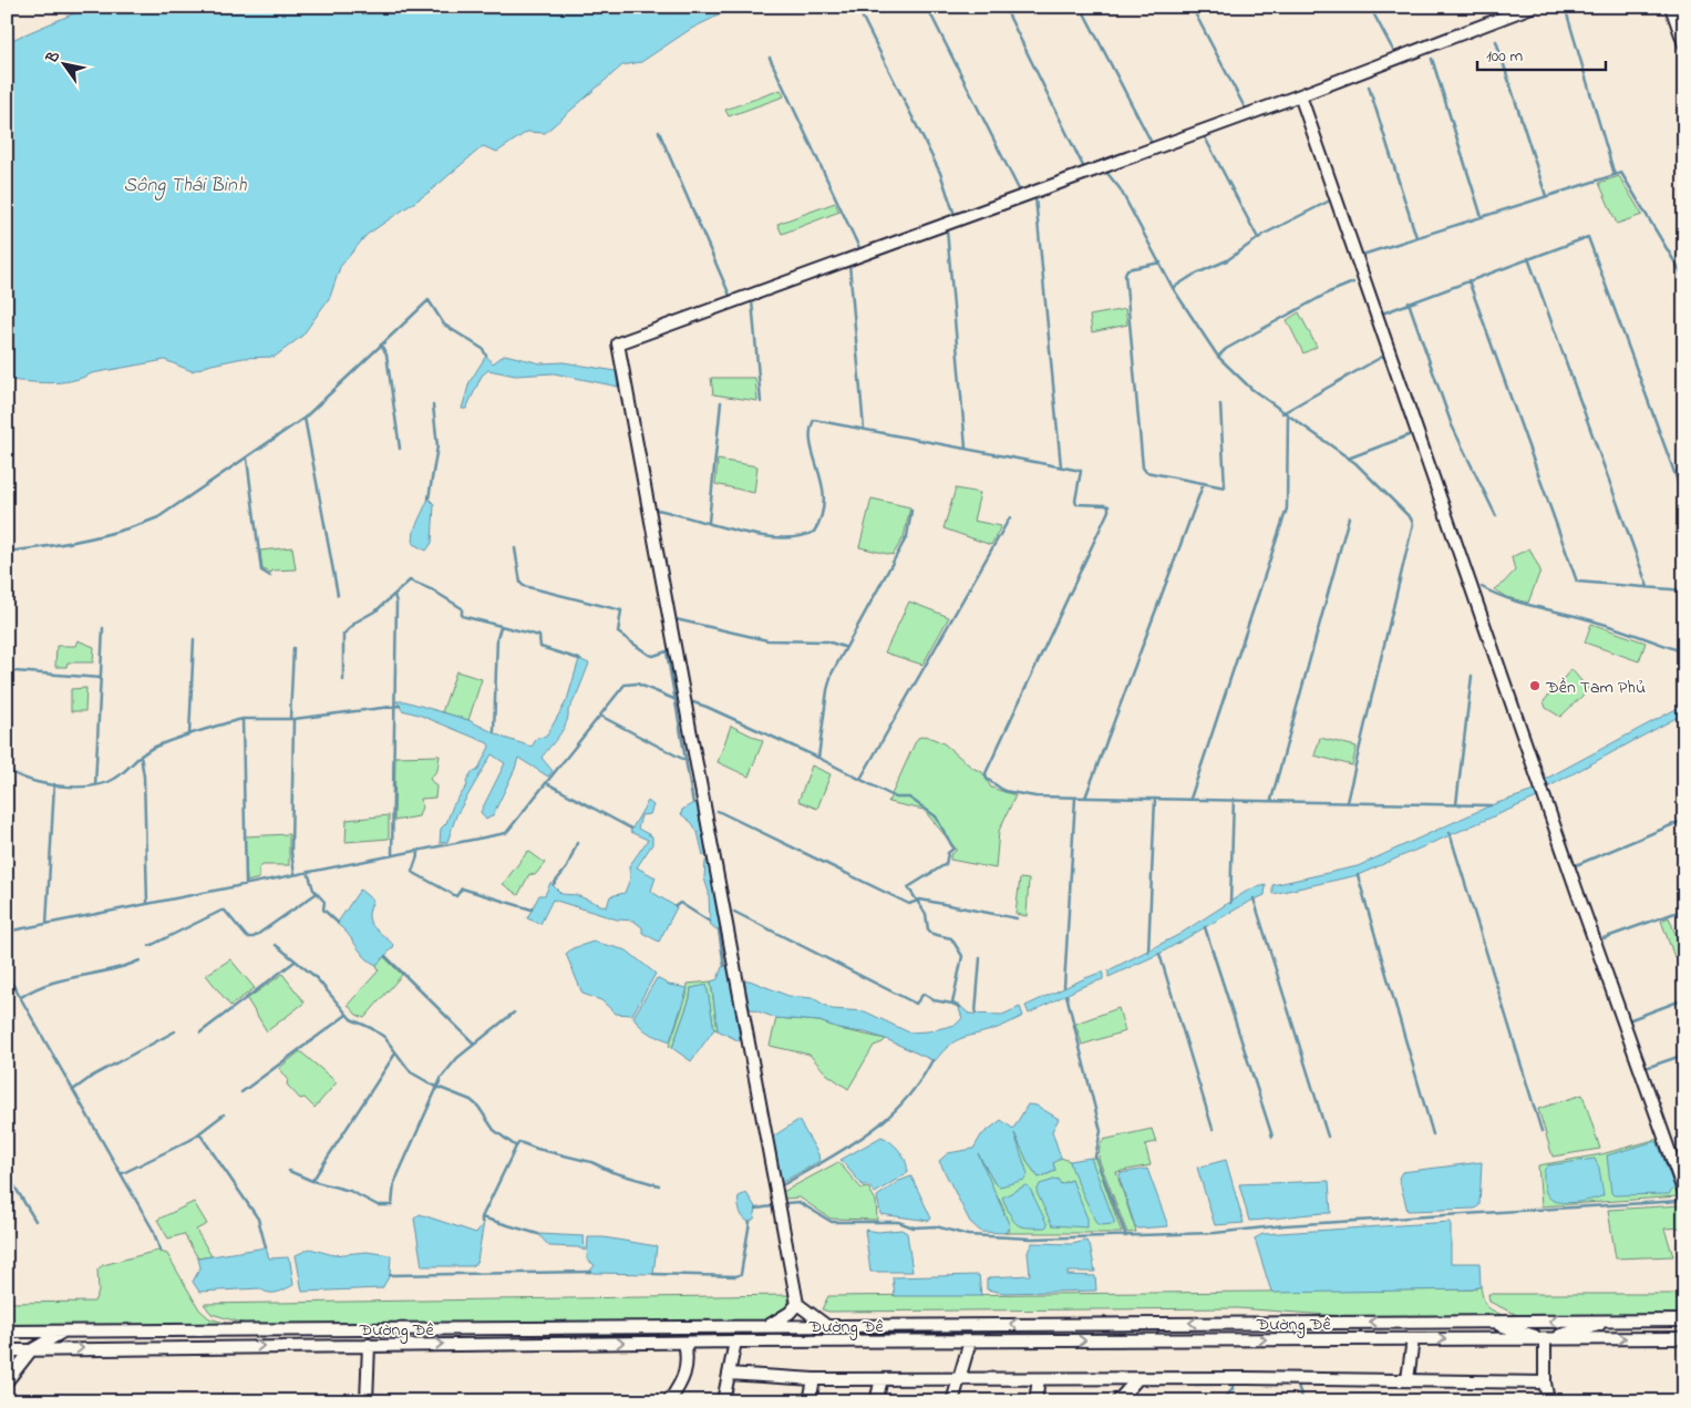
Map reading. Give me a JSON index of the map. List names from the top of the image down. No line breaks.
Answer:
{"streets":{"street":["Đường Đê"]},"water":["Sông Thái Bình"],"places":["Đền Tam Phủ"],"scale_bar":"100 m","north":"top left"}
